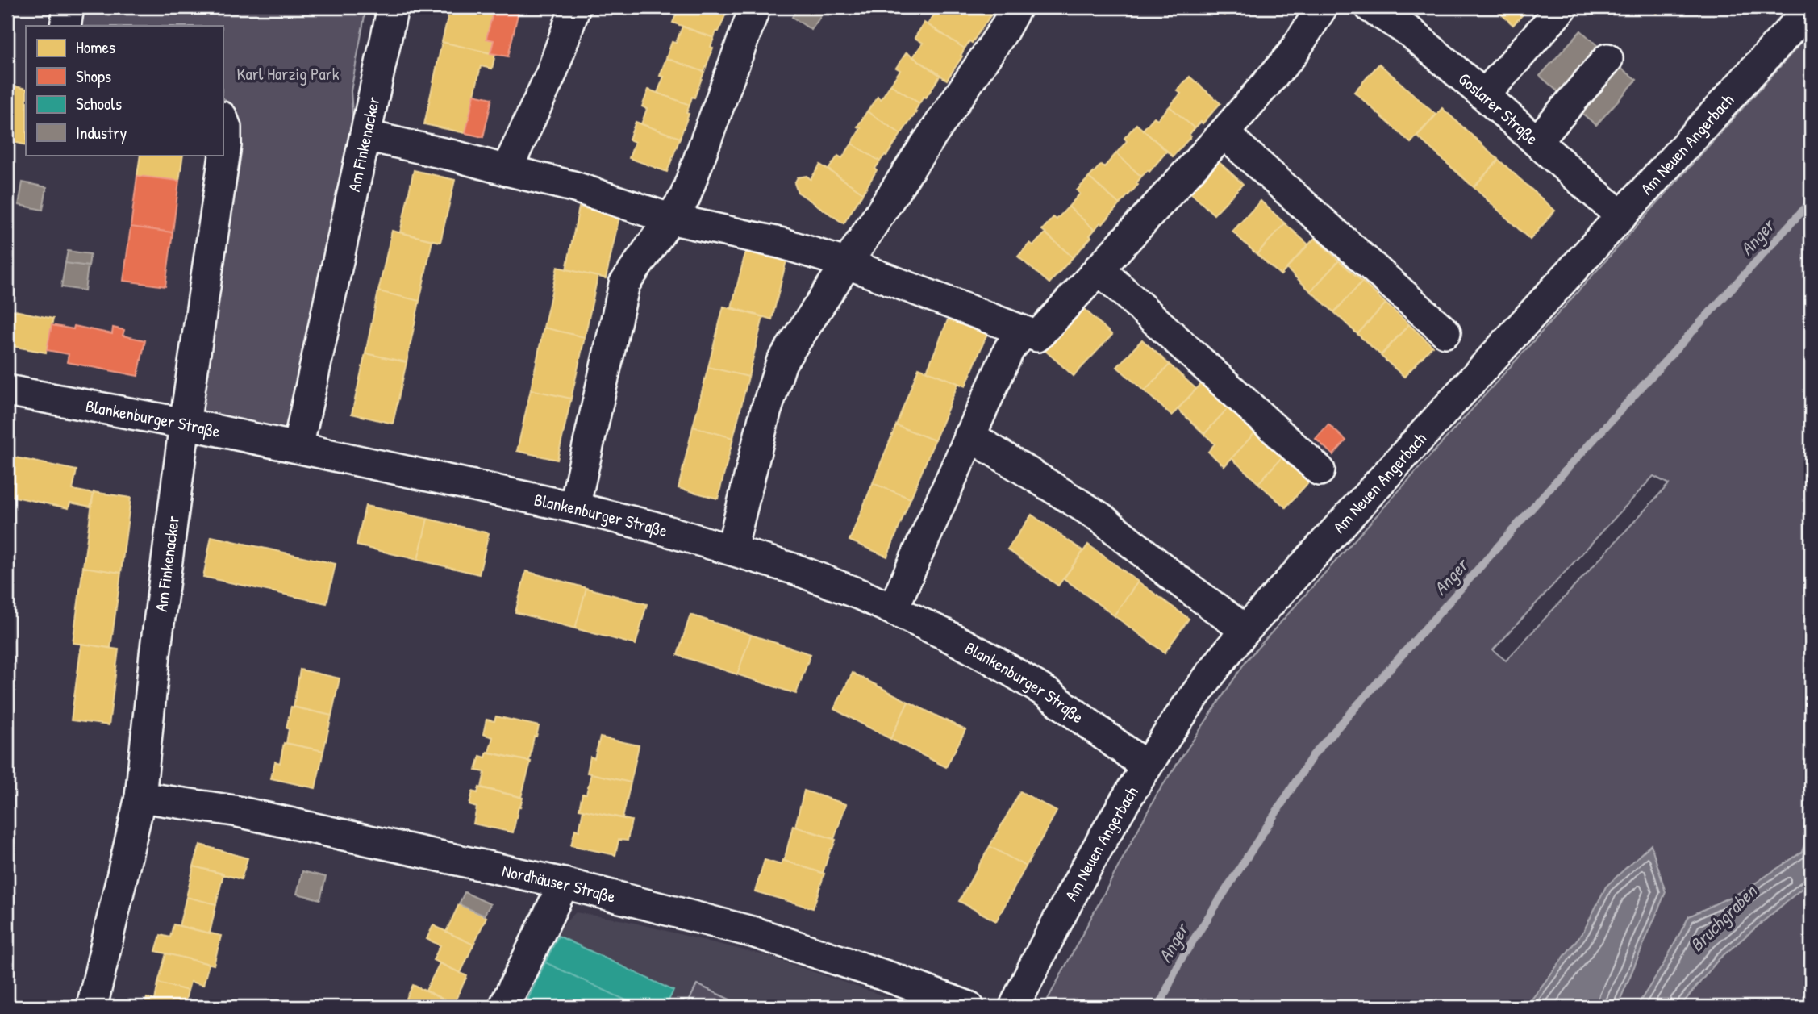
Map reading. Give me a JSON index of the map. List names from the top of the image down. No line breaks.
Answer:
{"streets":{"street":["Goslarer Straße","Am Finkenacker","Am Neuen Angerbach","Blankenburger Straße","Nordhäuser Straße"]},"crossings":[["Goslarer Straße","Am Neuen Angerbach"],["Am Finkenacker","Blankenburger Straße"],["Am Finkenacker","Nordhäuser Straße"],["Am Neuen Angerbach","Blankenburger Straße"]],"water":["Anger","Bruchgraben"],"parks":["Karl Harzig Park"],"legend":["Homes","Shops","Schools","Industry"]}
